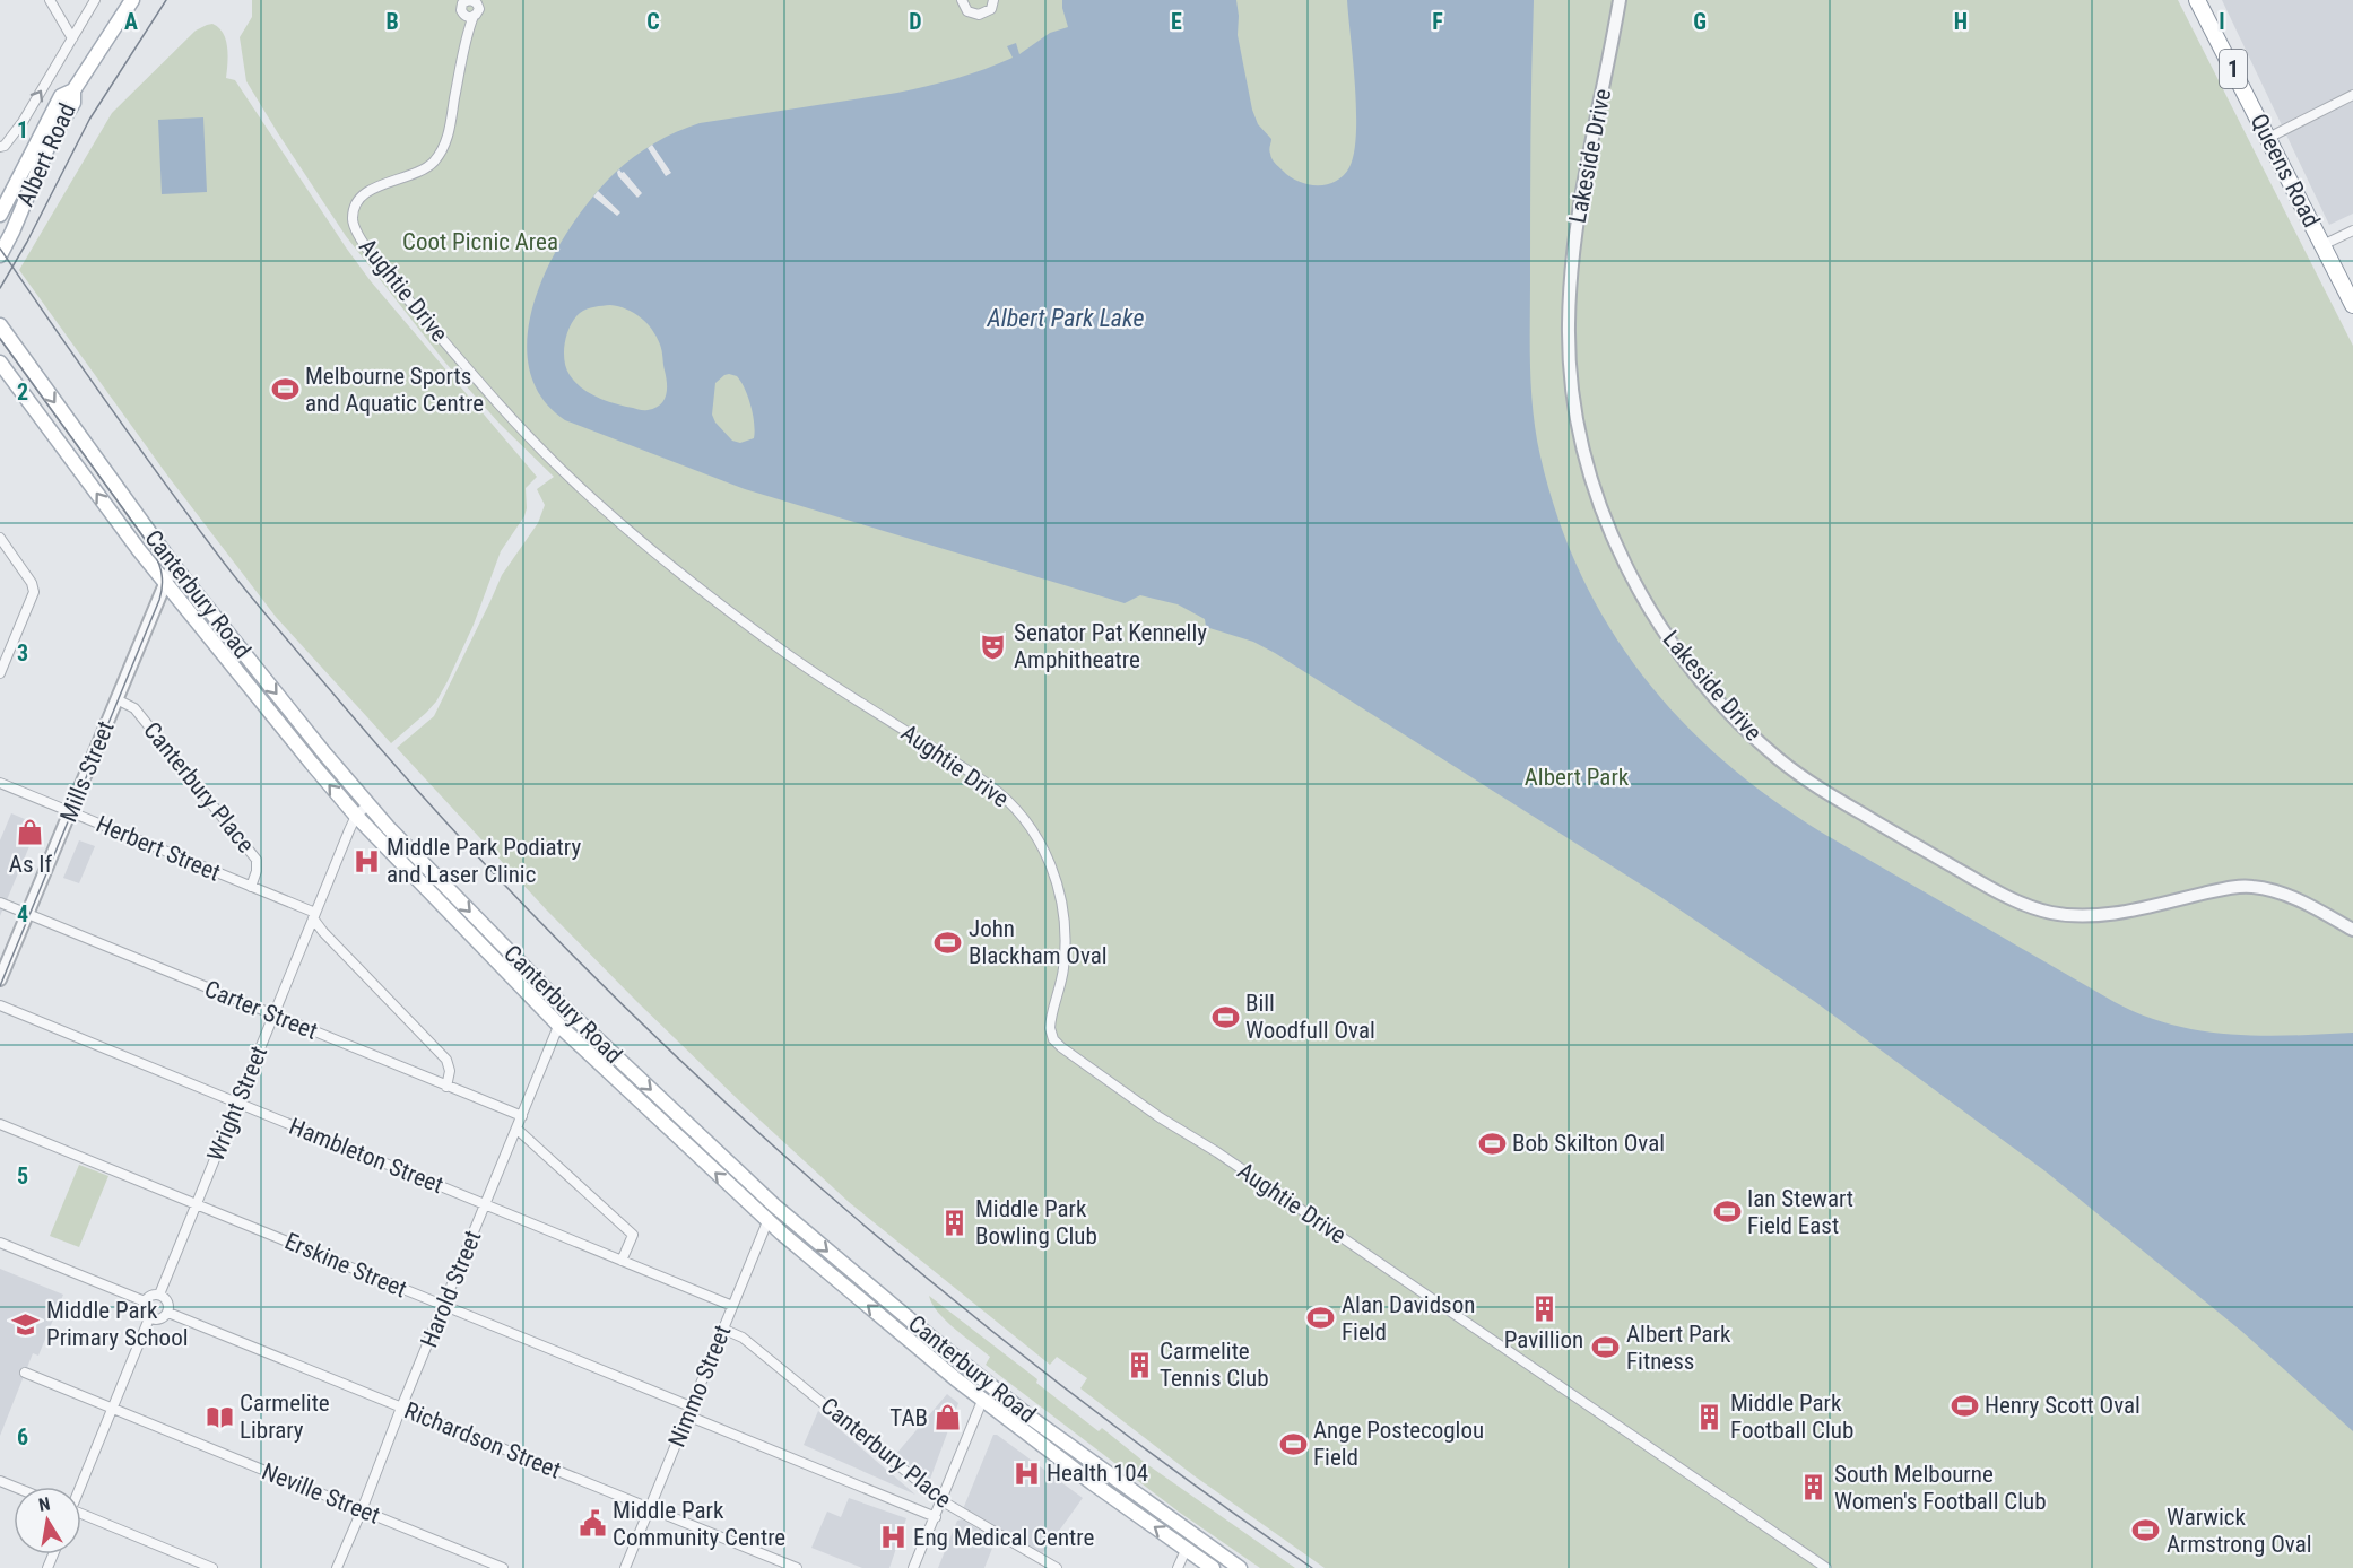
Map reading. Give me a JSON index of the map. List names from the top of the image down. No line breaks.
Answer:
{"streets":{"highway":["1","Queens Road"],"main road":["Albert Road","Canterbury Road"],"street":["Lakeside Drive","Aughtie Drive","Mills Street","Canterbury Place","Herbert Street","Carter Street","Wright Street","Hambleton Street","Erskine Street","Harold Street","Nimmo Street","Richardson Street","Neville Street"]},"crossings":[["Canterbury Road","Mills Street"],["Canterbury Road","Wright Street"],["Canterbury Road","Harold Street"],["Canterbury Road","Nimmo Street"],["Mills Street","Canterbury Place"],["Mills Street","Herbert Street"],["Mills Street","Carter Street"],["Canterbury Place","Herbert Street"],["Canterbury Place","Nimmo Street"],["Herbert Street","Wright Street"],["Carter Street","Wright Street"],["Carter Street","Harold Street"],["Wright Street","Hambleton Street"],["Wright Street","Erskine Street"],["Wright Street","Richardson Street"],["Hambleton Street","Harold Street"],["Hambleton Street","Nimmo Street"],["Erskine Street","Harold Street"],["Erskine Street","Nimmo Street"],["Harold Street","Richardson Street"],["Harold Street","Neville Street"],["Nimmo Street","Richardson Street"]],"water":["Albert Park Lake"],"parks":["Coot Picnic Area","Albert Park"],"places":{"sports":["Melbourne Sports and Aquatic Centre","John Blackham Oval","Bill Woodfull Oval","Bob Skilton Oval","Ian Stewart Field East","Alan Davidson Field","Albert Park Fitness","Henry Scott Oval","Ange Postecoglou Field","Warwick Armstrong Oval"],"theatre":["Senator Pat Kennelly Amphitheatre"],"shop":["As If","TAB"],"hospital":["Middle Park Podiatry and Laser Clinic","Health 104","Eng Medical Centre"],"building":["Middle Park Bowling Club","Pavillion","Carmelite Tennis Club","Middle Park Football Club","South Melbourne Women's Football Club"],"school or university":["Middle Park Primary School"],"library":["Carmelite Library"],"public building":["Middle Park Community Centre"]},"north":"top","grid":{"columns":["A","B","C","D","E","F","G","H","I"],"rows":["1","2","3","4","5","6"]}}
